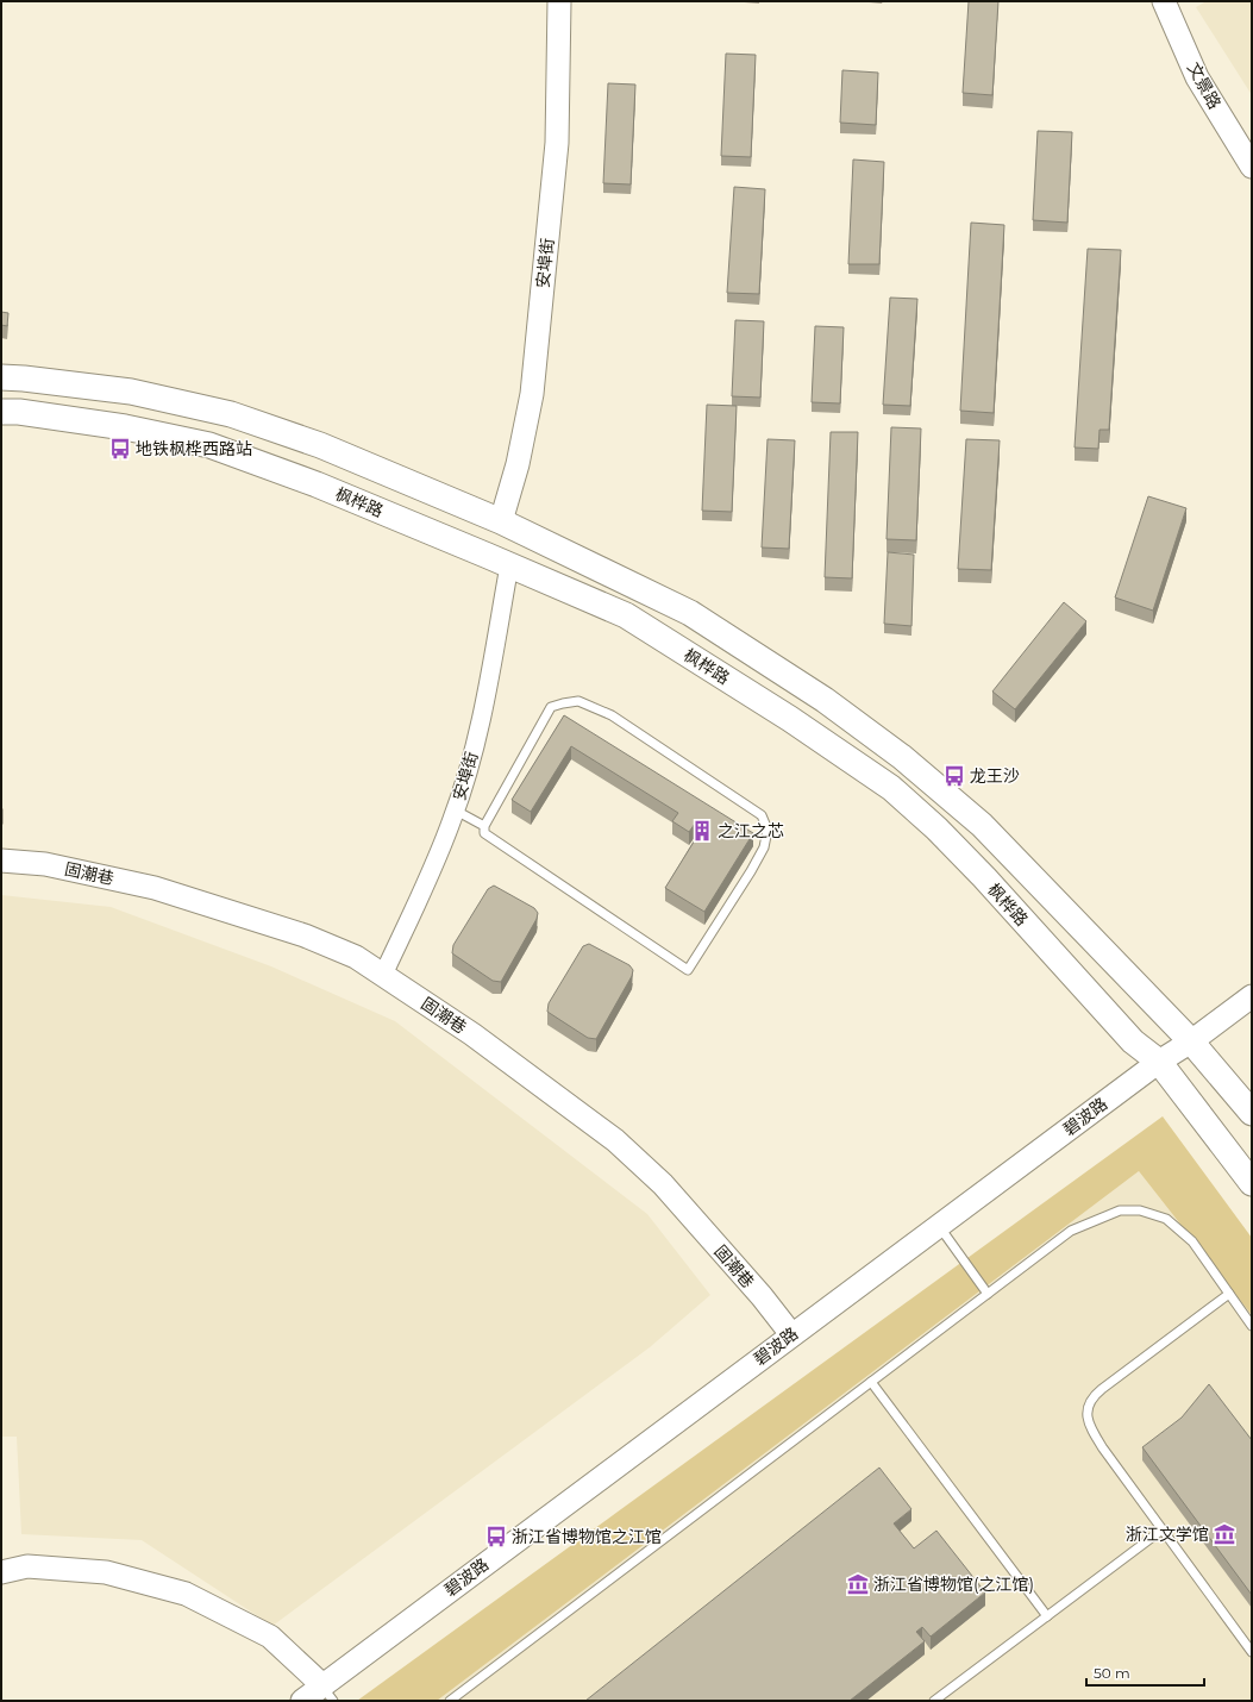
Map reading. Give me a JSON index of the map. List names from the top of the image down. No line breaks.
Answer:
{"streets":{"main road":["枫桦路"],"street":["文景路","安埠街","固潮巷","碧波路"]},"crossings":[["安埠街","枫桦路"],["安埠街","固潮巷"],["枫桦路","碧波路"],["固潮巷","碧波路"]],"places":{"bus stop":["地铁枫桦西路站","龙王沙","浙江省博物馆之江馆"],"building":["之江之芯"],"museum":["浙江文学馆","浙江省博物馆(之江馆)"]},"scale_bar":"50 m"}
